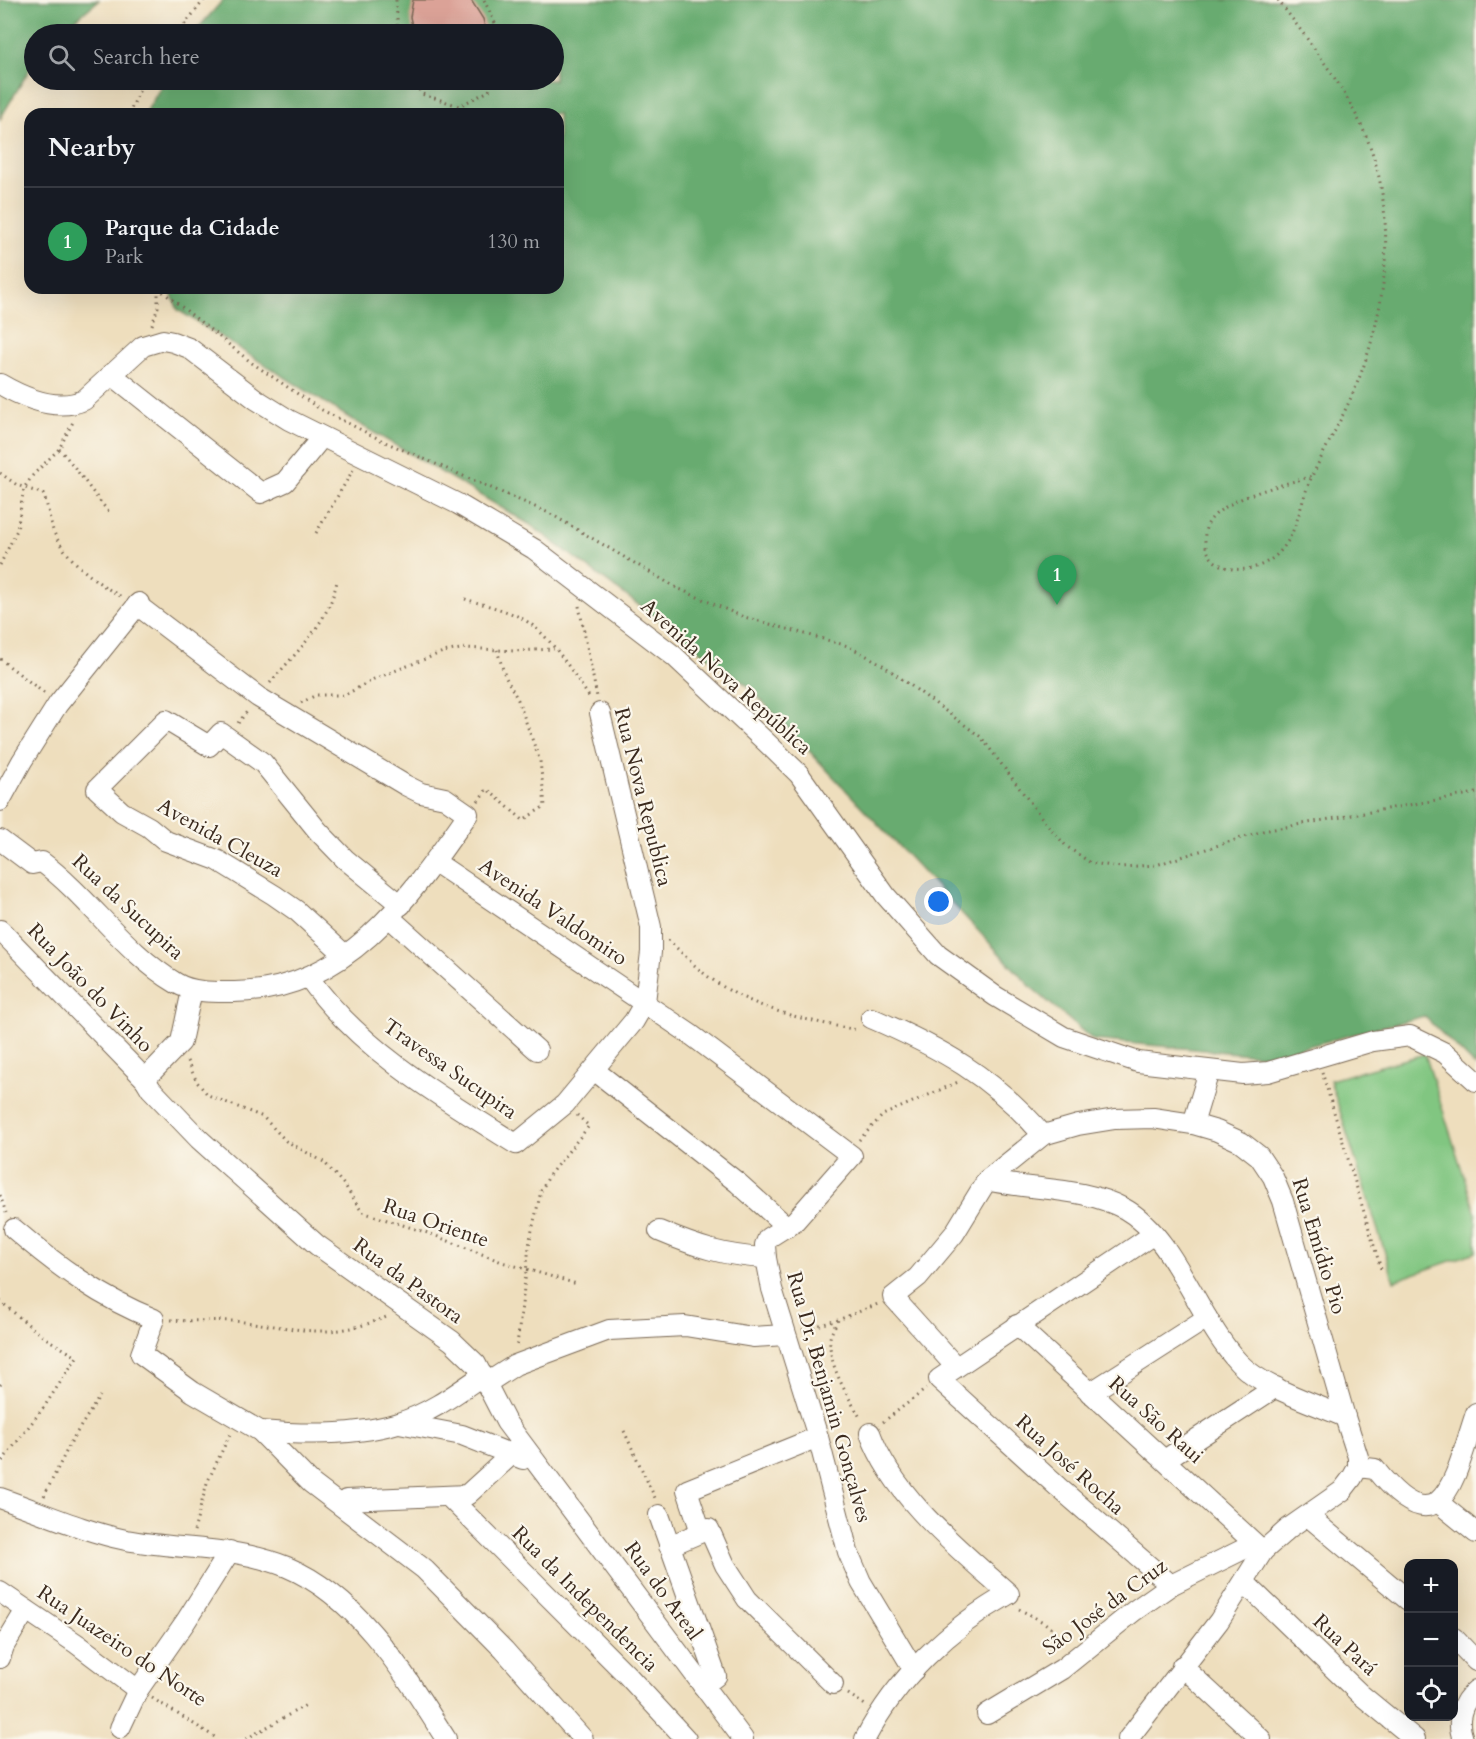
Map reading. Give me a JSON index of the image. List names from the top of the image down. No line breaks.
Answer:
{"streets":{"street":["Avenida Nova República","Rua Nova Republica","Avenida Cleuza","Rua da Sucupira","Avenida Valdomiro","Rua João do Vinho","Travessa Sucupira","Rua Emídio Pio","Rua da Pastora","Rua Dr, Benjamin Gonçalves","Rua São Raui","Rua José Rocha","Rua do Areal","Rua da Independencia","São José da Cruz","Rua Pará","Rua Juazeiro do Norte"],"path":["Rua Oriente"]},"crossings":[["Rua Nova Republica","Avenida Valdomiro"],["Avenida Cleuza","Rua da Sucupira"],["Rua da Sucupira","Avenida Valdomiro"],["Rua da Sucupira","Travessa Sucupira"],["Avenida Valdomiro","Rua Dr, Benjamin Gonçalves"],["Rua João do Vinho","Rua da Pastora"],["Rua da Pastora","Rua do Areal"],["Rua São Raui","São José da Cruz"],["Rua José Rocha","São José da Cruz"]],"page":{"search":"Search here","heading":"Nearby","list":[{"mark":"1","name":"Parque da Cidade","note":"Park","value":"130 m"}],"pins":"1","map_buttons":["+","−"]}}
